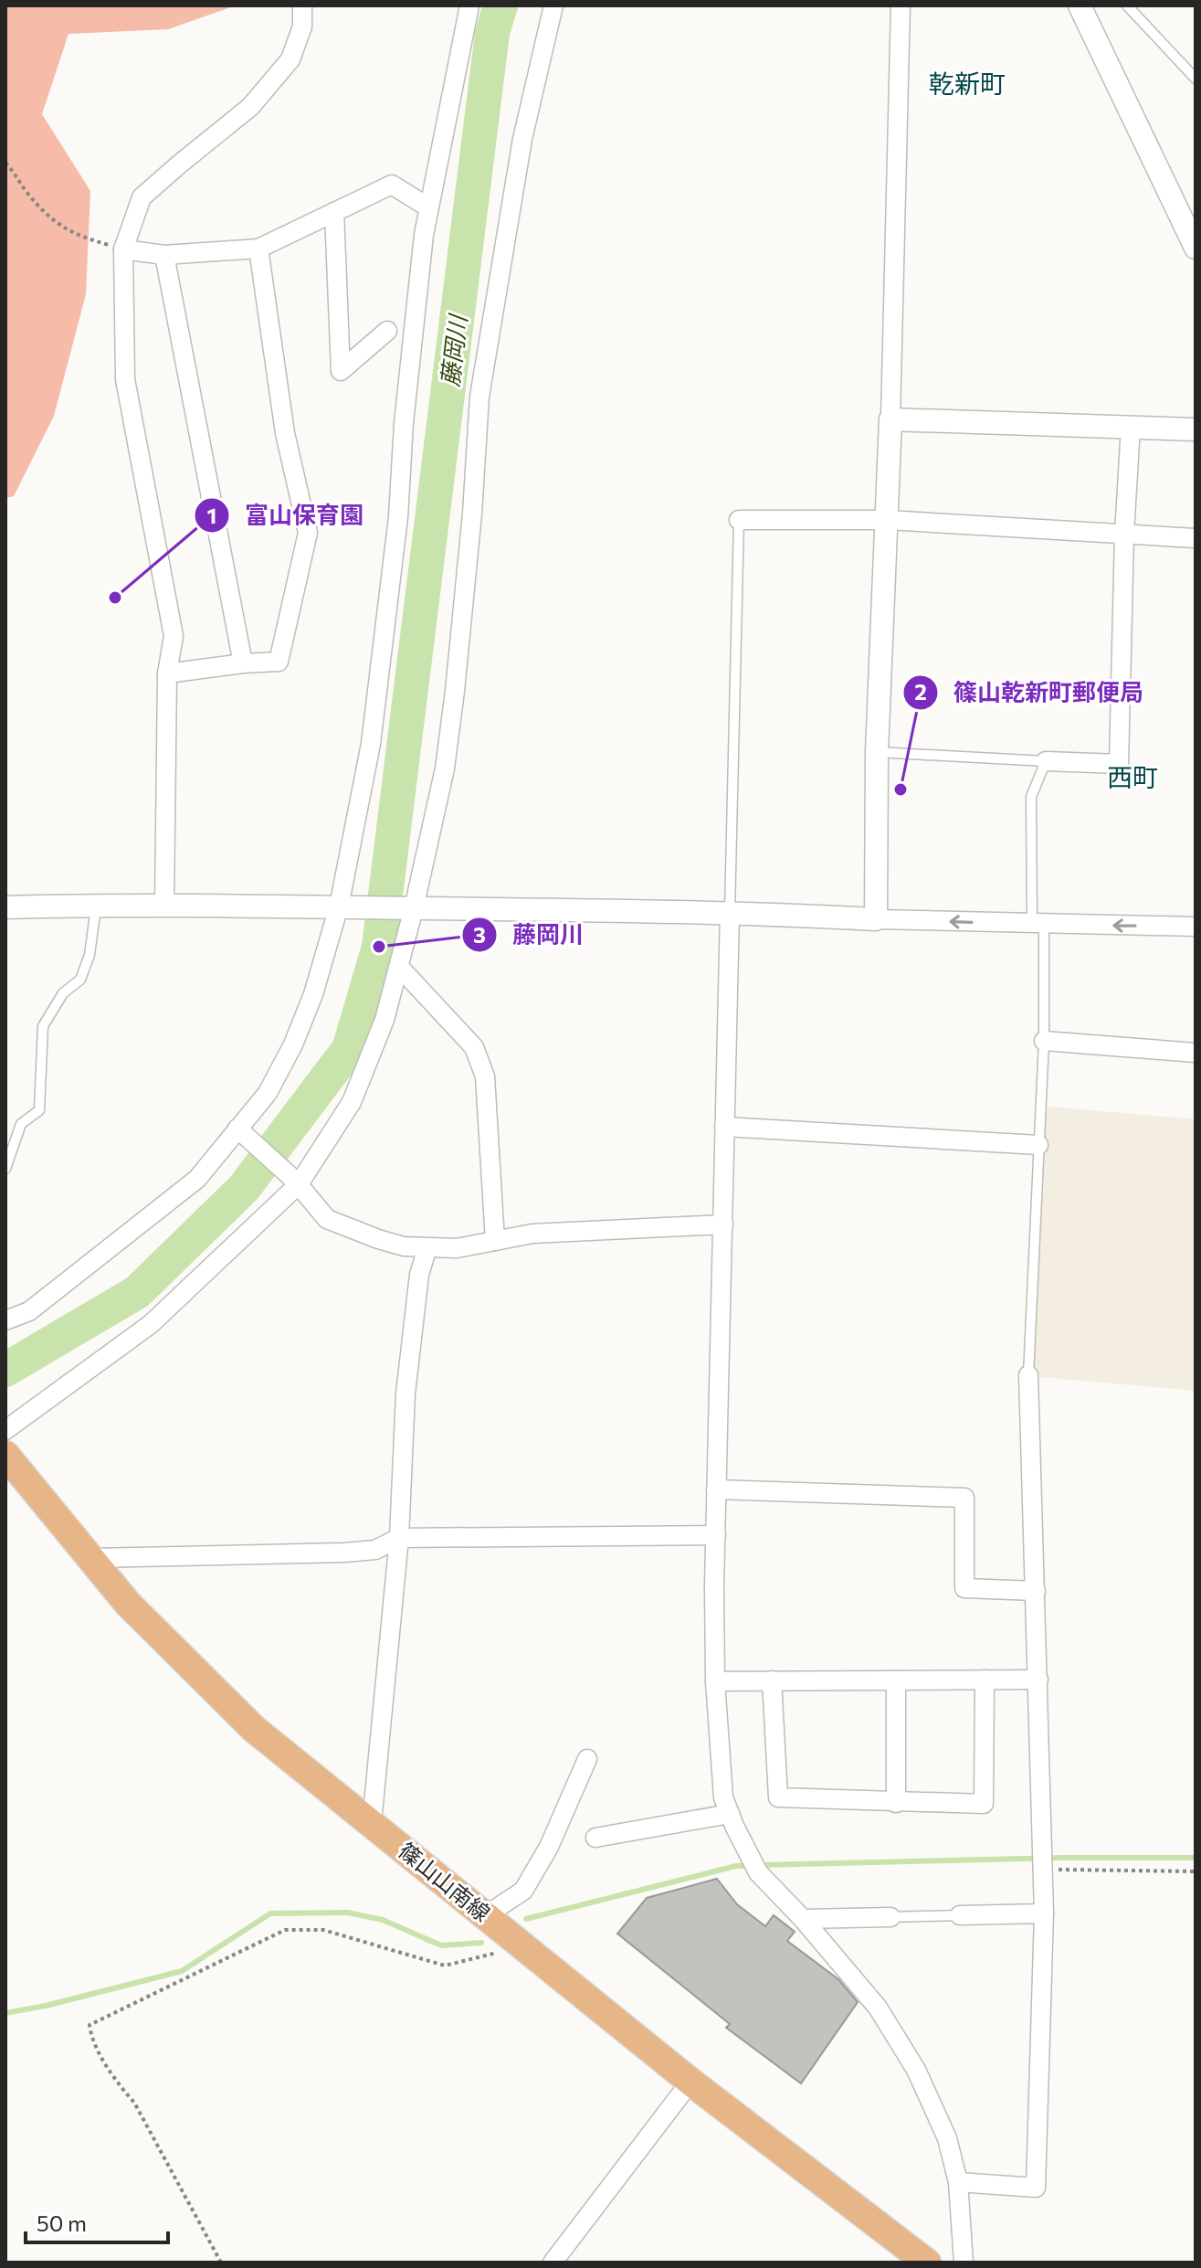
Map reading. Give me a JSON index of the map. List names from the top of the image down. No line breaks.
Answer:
{"streets":{"main road":["篠山山南線"]},"districts":["乾新町","西町"],"water":["藤岡川"],"places":["富山保育園","篠山乾新町郵便局","藤岡川"],"scale_bar":"50 m"}
